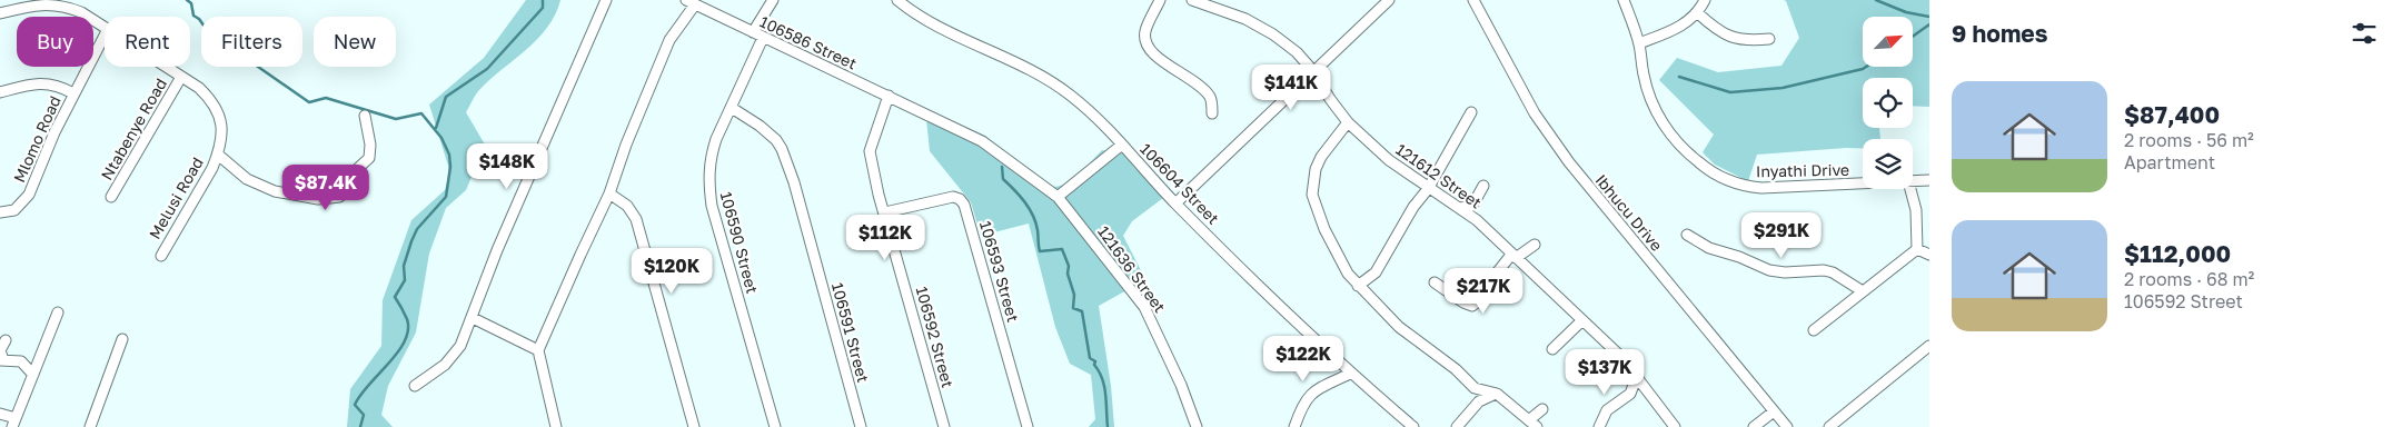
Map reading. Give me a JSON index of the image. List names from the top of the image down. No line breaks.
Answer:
{"streets":{"street":["106586 Street","Ntabenye Road","Mlomo Road","Inyathi Drive","121612 Street","106604 Street","Melusi Road","Ibhucu Drive","106590 Street","121636 Street","106593 Street","106591 Street","106592 Street"]},"crossings":[["106586 Street","106590 Street"],["106586 Street","121636 Street"],["106586 Street","106592 Street"],["Ntabenye Road","Melusi Road"],["106590 Street","106591 Street"],["106593 Street","106592 Street"]],"north":"top right","page":{"heading":"9 homes","chip":["Buy","Rent","Filters","New"],"price":["$141K","$148K","$87.4K","$291K","$112K","$120K","$217K","$122K","$137K"],"list":[{"name":"$87,400","note":"2 rooms · 56 m² · Apartment"},{"name":"$112,000","note":"2 rooms · 68 m² · 106592 Street"}]}}
